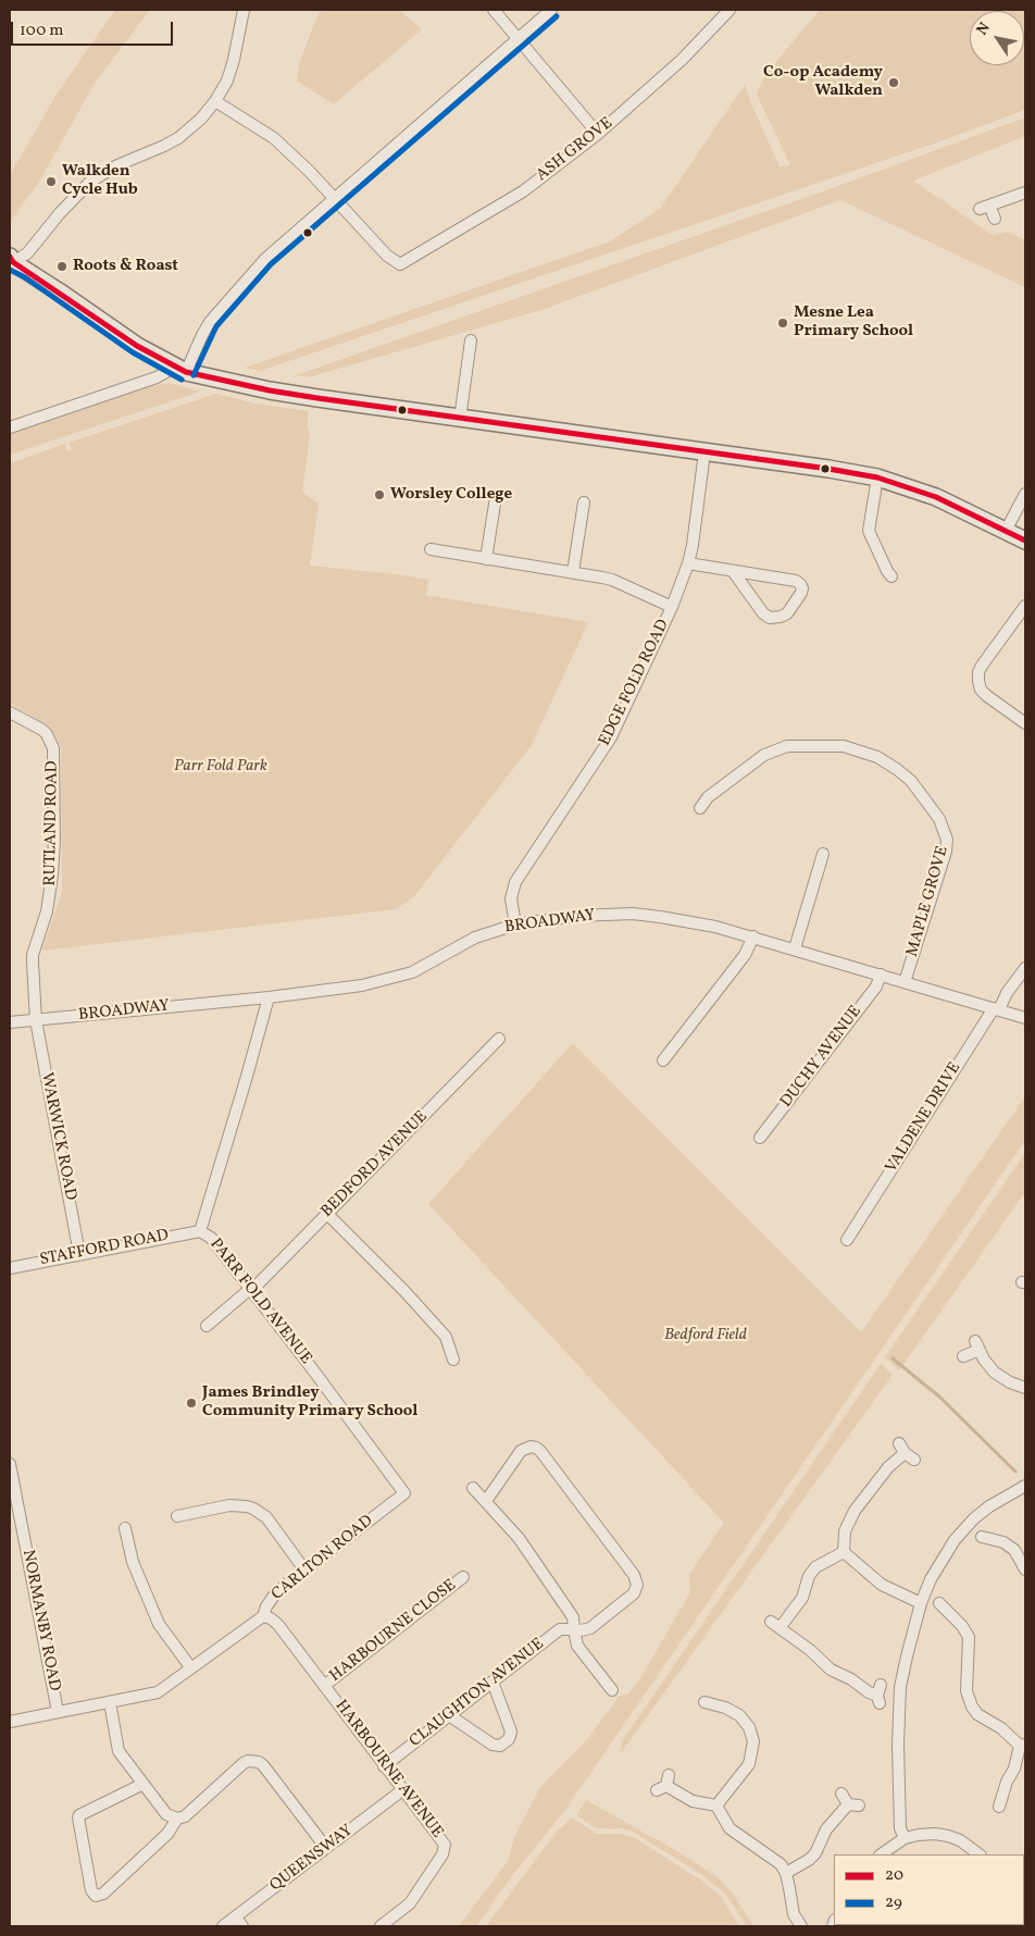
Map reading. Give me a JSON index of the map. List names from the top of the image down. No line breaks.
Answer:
{"streets":{"street":["ASH GROVE","EDGE FOLD ROAD","RUTLAND ROAD","MAPLE GROVE","BROADWAY","DUCHY AVENUE","VALDENE DRIVE","WARWICK ROAD","BEDFORD AVENUE","STAFFORD ROAD","PARR FOLD AVENUE","CARLTON ROAD","NORMANBY ROAD","HARBOURNE CLOSE","CLAUGHTON AVENUE","HARBOURNE AVENUE","QUEENSWAY"]},"crossings":[["EDGE FOLD ROAD","BROADWAY"],["RUTLAND ROAD","BROADWAY"],["RUTLAND ROAD","WARWICK ROAD"],["MAPLE GROVE","BROADWAY"],["BROADWAY","DUCHY AVENUE"],["BROADWAY","VALDENE DRIVE"],["BROADWAY","WARWICK ROAD"],["BROADWAY","PARR FOLD AVENUE"],["WARWICK ROAD","STAFFORD ROAD"],["BEDFORD AVENUE","PARR FOLD AVENUE"],["STAFFORD ROAD","PARR FOLD AVENUE"],["PARR FOLD AVENUE","CARLTON ROAD"],["CARLTON ROAD","NORMANBY ROAD"],["CARLTON ROAD","HARBOURNE AVENUE"],["HARBOURNE CLOSE","HARBOURNE AVENUE"],["CLAUGHTON AVENUE","HARBOURNE AVENUE"],["HARBOURNE AVENUE","QUEENSWAY"]],"parks":["Parr Fold Park","Bedford Field"],"places":["Co-op Academy Walkden","Walkden Cycle Hub","Roots & Roast","Mesne Lea Primary School","Worsley College","James Brindley Community Primary School"],"lines":["transit line 29","transit line 20"],"legend":["20","29"],"scale_bar":"100 m","north":"top left"}
